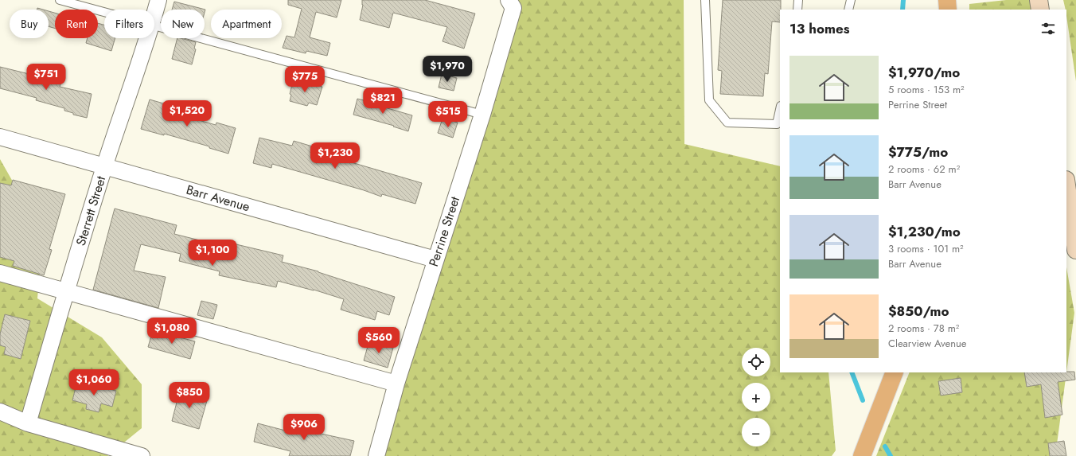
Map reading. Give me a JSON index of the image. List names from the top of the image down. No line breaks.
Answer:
{"streets":{"street":["Barr Avenue","Sterrett Street","Perrine Street"]},"crossings":[["Barr Avenue","Sterrett Street"],["Barr Avenue","Perrine Street"]],"page":{"chip":["Buy","Rent","Filters","New","Apartment"],"heading":"13 homes","list":[{"name":"$1,970/mo","note":"5 rooms · 153 m² · Perrine Street"},{"name":"$775/mo","note":"2 rooms · 62 m² · Barr Avenue"},{"name":"$1,230/mo","note":"3 rooms · 101 m² · Barr Avenue"},{"name":"$850/mo","note":"2 rooms · 78 m² · Clearview Avenue"}],"price":["$1,970","$751","$775","$821","$1,520","$515","$1,230","$1,100","$1,080","$560","$1,060","$850","$906"],"map_buttons":["+","−"]}}
